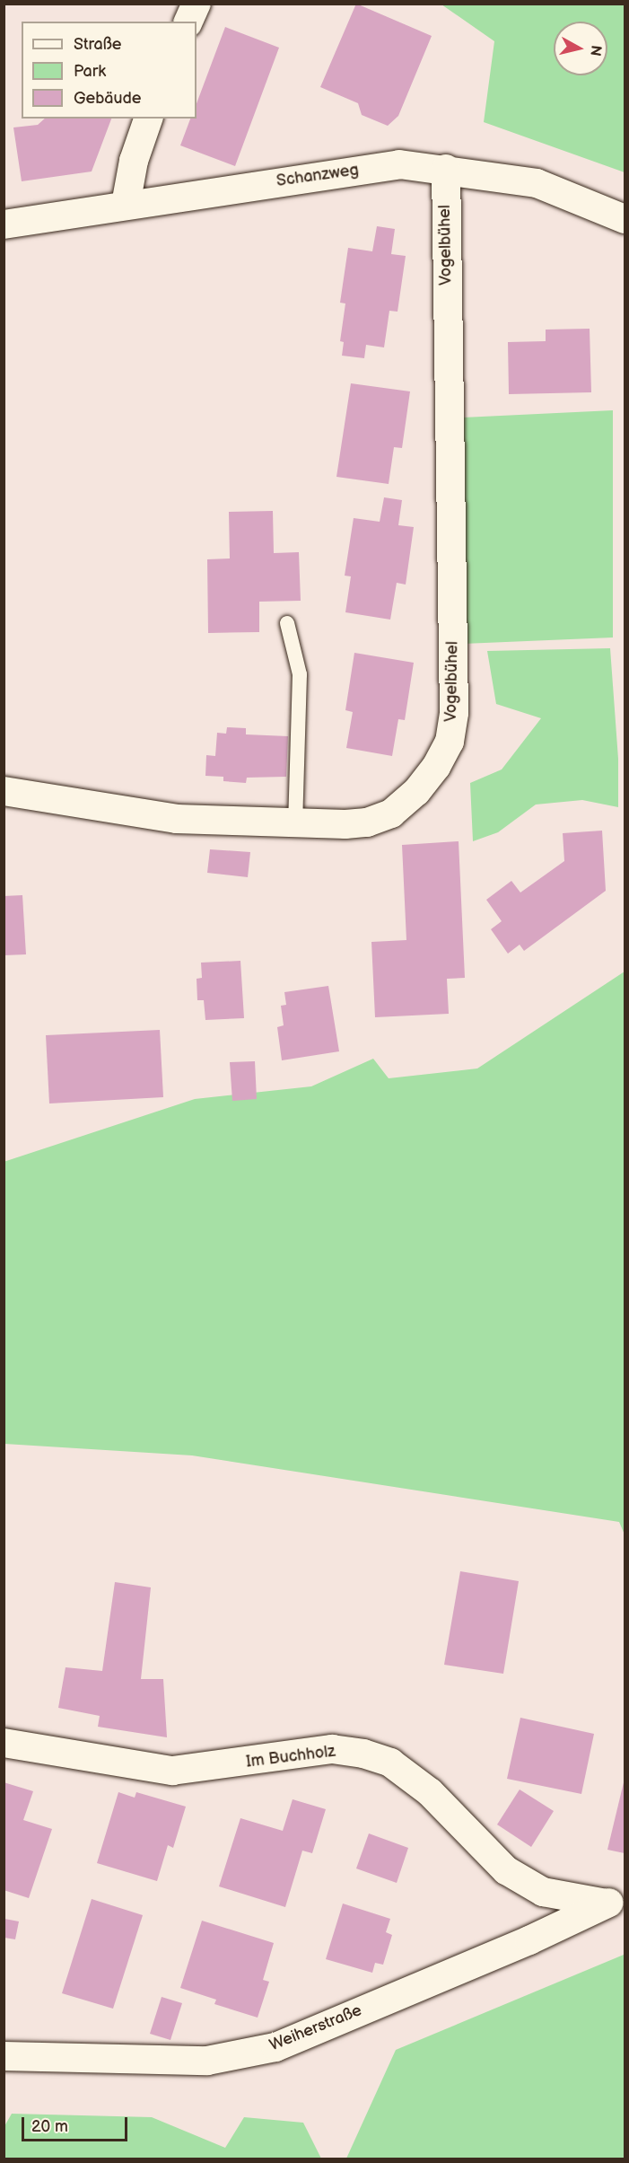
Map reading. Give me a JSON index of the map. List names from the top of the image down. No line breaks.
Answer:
{"streets":{"street":["Schanzweg","Vogelbühel","Im Buchholz","Weiherstraße"]},"crossings":[["Schanzweg","Vogelbühel"],["Im Buchholz","Weiherstraße"]],"legend":["Straße","Park","Gebäude"],"scale_bar":"20 m","north":"right"}
